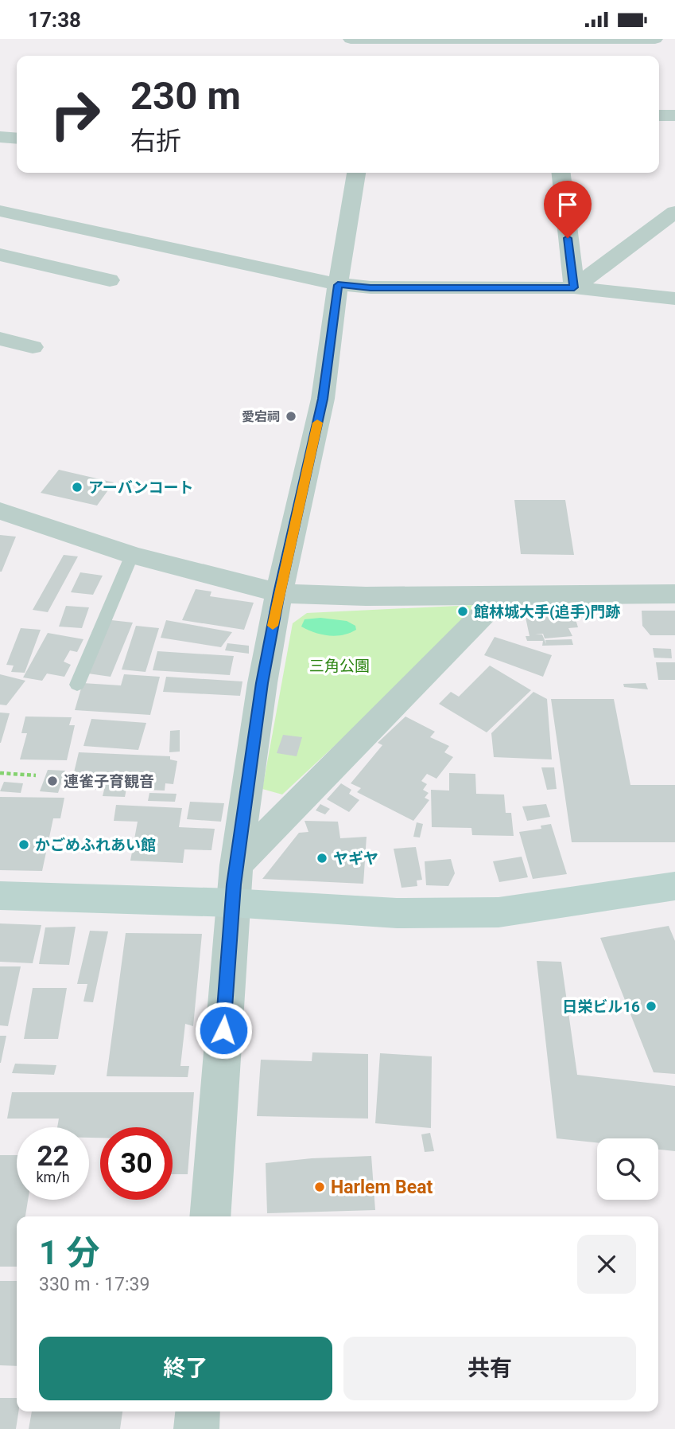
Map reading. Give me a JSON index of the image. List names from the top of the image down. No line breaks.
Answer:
{"parks":["三角公園"],"places":["愛宕祠","アーバンコート","館林城大手(追手)門跡","連雀子育観音","かごめふれあい館","ヤギヤ","日栄ビル16","Harlem Beat"],"page":{"status":"17:38","turn":["230 m","右折"],"speed":"22 km/h","limit":"30","heading":["1 分","330 m · 17:39"],"buttons":["終了","共有"]}}
